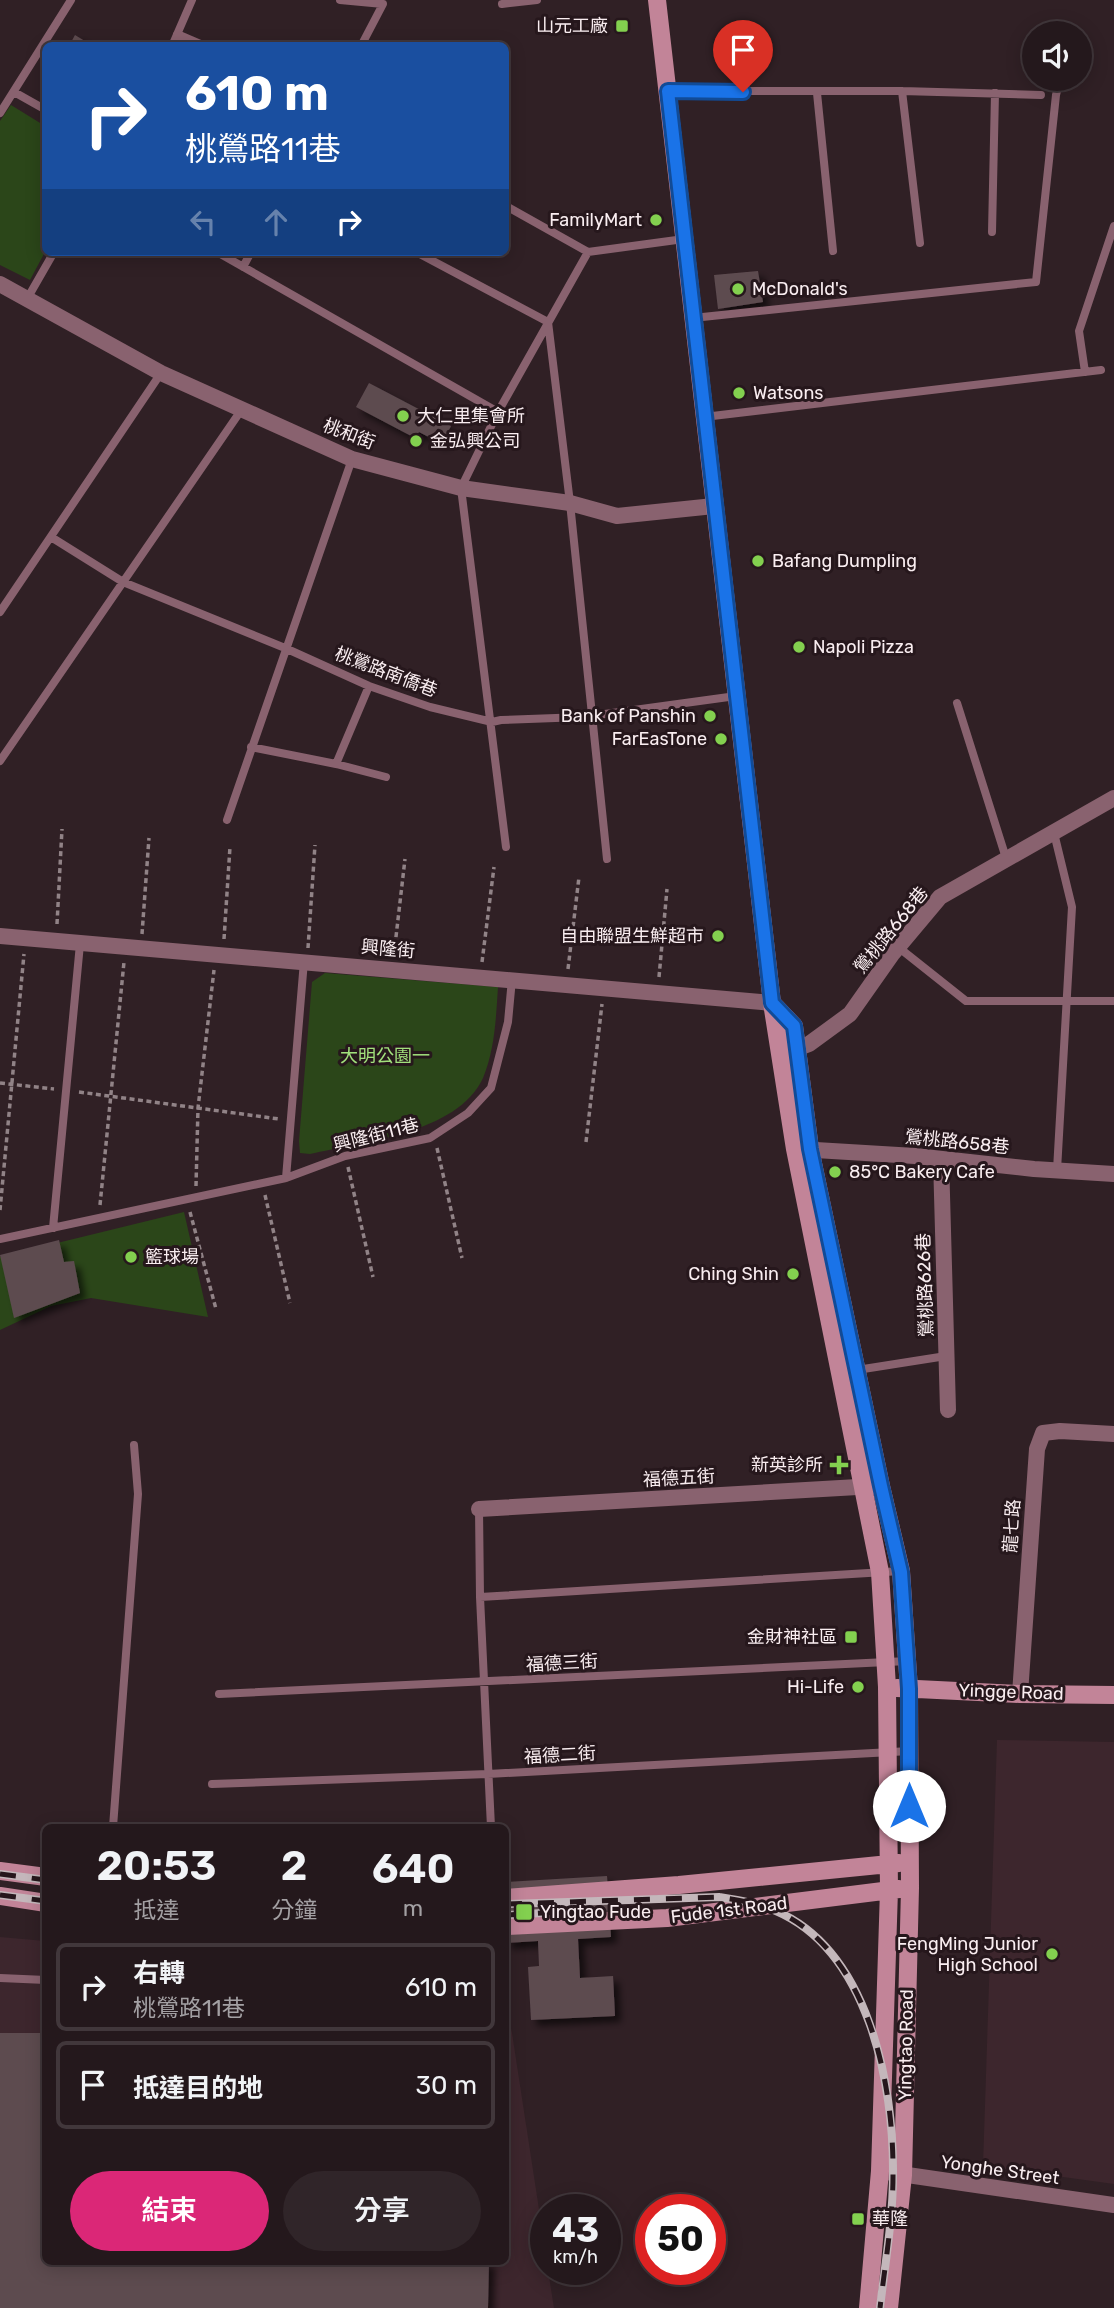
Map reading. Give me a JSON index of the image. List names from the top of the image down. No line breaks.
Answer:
{"streets":{"main road":["Yingge Road","Fude 1st Road","Yingtao Road"],"street":["桃和街","鶯桃路668巷","興隆街","鶯桃路658巷","鶯桃路626巷","福德五街","龍七路","Yonghe Street"],"lane":["桃鶯路南僑巷","興隆街11巷","福德三街","福德二街"]},"crossings":[["鶯桃路668巷","Yingtao Road"],["興隆街","興隆街11巷"],["興隆街","Yingtao Road"],["鶯桃路658巷","鶯桃路626巷"],["鶯桃路658巷","Yingtao Road"],["福德五街","Yingtao Road"],["龍七路","Yingge Road"],["福德三街","Yingtao Road"],["Yingge Road","Yingtao Road"],["福德二街","Yingtao Road"],["Fude 1st Road","Yingtao Road"],["Yingtao Road","Yonghe Street"]],"parks":["大明公園一"],"places":{"transit":["山元工廠","金財神社區","Yingtao Fude","華隆"],"other":["FamilyMart","McDonald's","Watsons","大仁里集會所","金弘興公司","Bafang Dumpling","Napoli Pizza","Bank of Panshin","FarEasTone","自由聯盟生鮮超市","85°C Bakery Cafe","籃球場","Ching Shin","Hi-Life","FengMing Junior High School"],"health":["新英診所"]},"page":{"turn":["610 m","桃鶯路11巷"],"eta":["20:53","抵達","2","分鐘","640","m"],"list":[{"name":"右轉","note":"桃鶯路11巷","value":"610 m"},{"name":"抵達目的地","value":"30 m"}],"buttons":["結束","分享"],"speed":"43 km/h","limit":"50"}}
